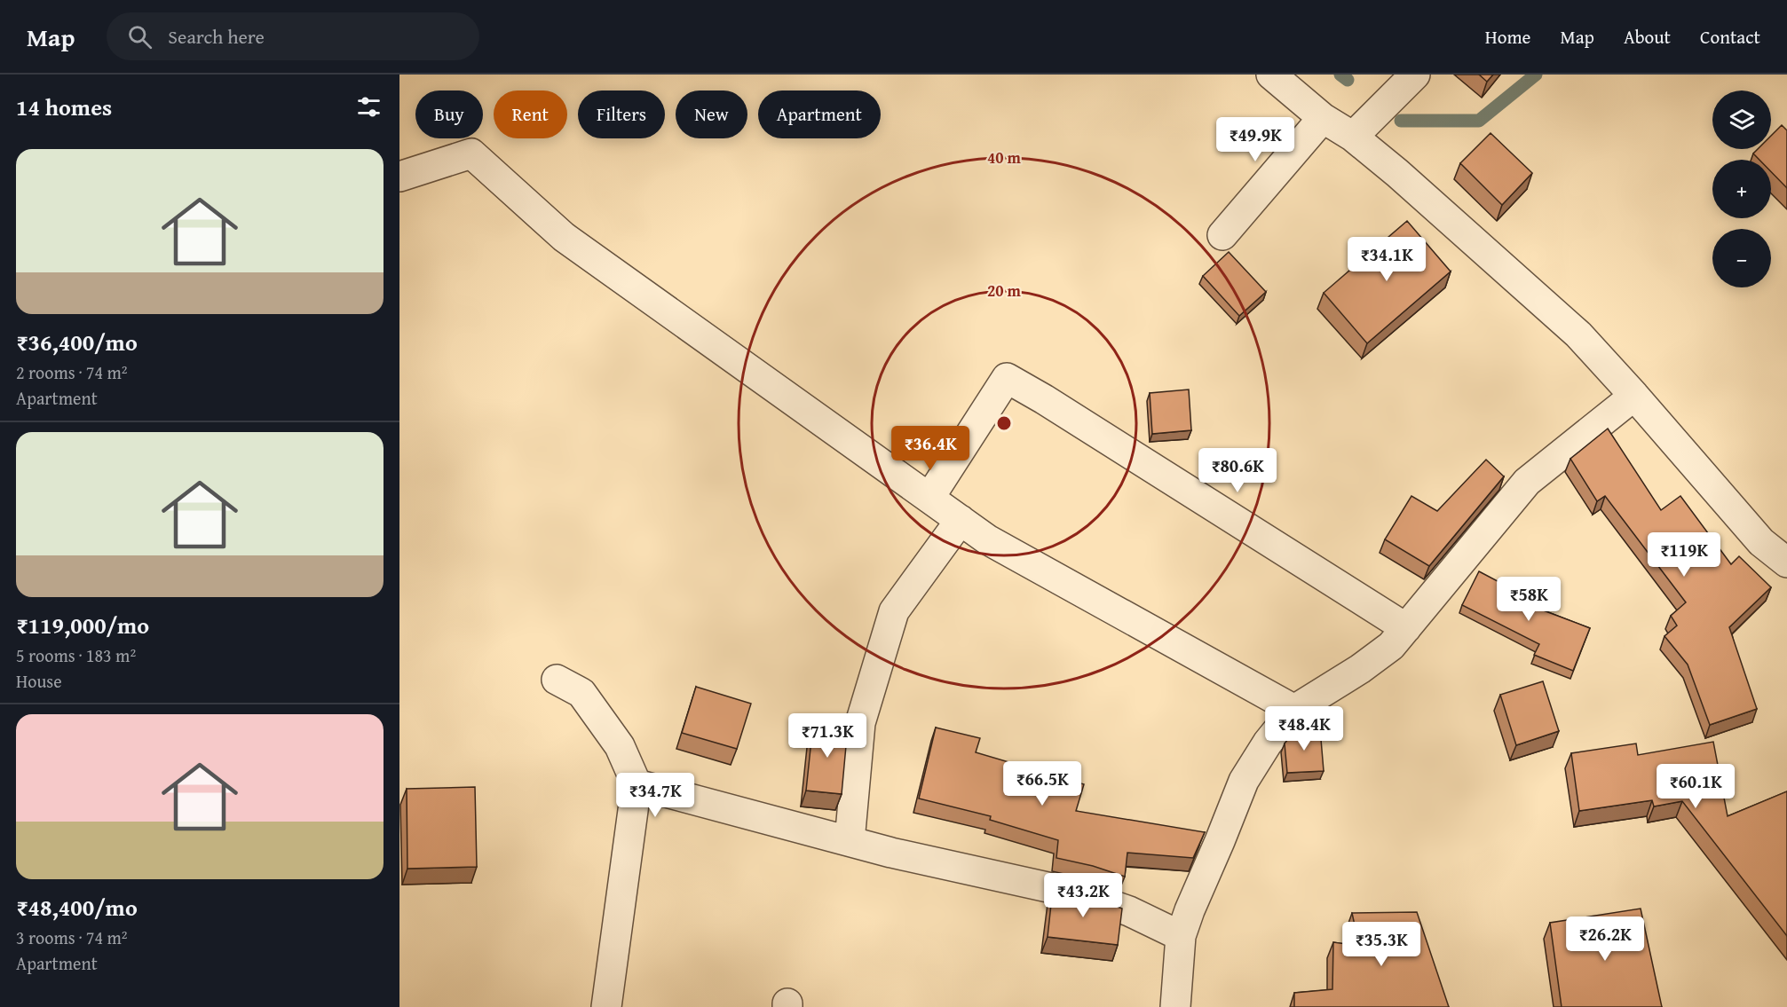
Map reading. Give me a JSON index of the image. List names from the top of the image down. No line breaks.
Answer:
{"page":{"header":"Map","search":"Search here","nav":["Home","Map","About","Contact"],"heading":"14 homes","map_buttons":["+","−"],"chip":["Buy","Rent","Filters","New","Apartment"],"price":["₹49.9K","₹34.1K","₹36.4K","₹80.6K","₹119K","₹58K","₹48.4K","₹71.3K","₹66.5K","₹60.1K","₹34.7K","₹43.2K","₹26.2K","₹35.3K"],"list":[{"name":"₹36,400/mo","note":"2 rooms · 74 m² · Apartment"},{"name":"₹119,000/mo","note":"5 rooms · 183 m² · House"},{"name":"₹48,400/mo","note":"3 rooms · 74 m² · Apartment"}]},"rings":["40 m","20 m"]}
